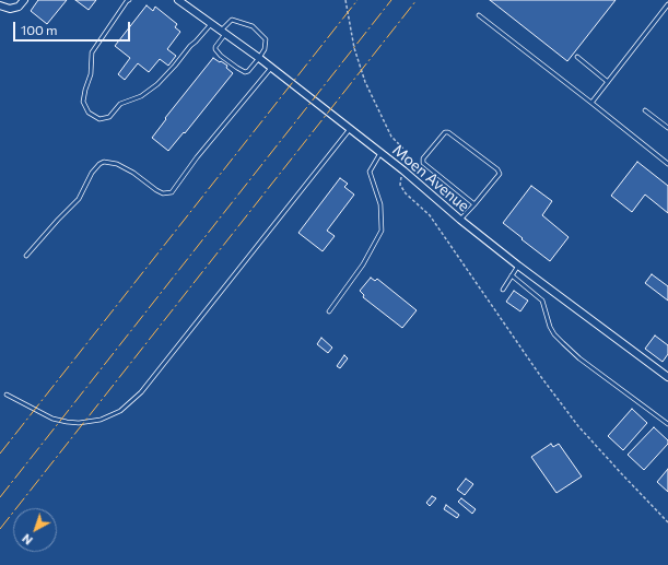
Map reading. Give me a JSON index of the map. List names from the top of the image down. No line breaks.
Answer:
{"streets":{"street":["Moen Avenue"]},"scale_bar":"100 m","north":"bottom left"}
